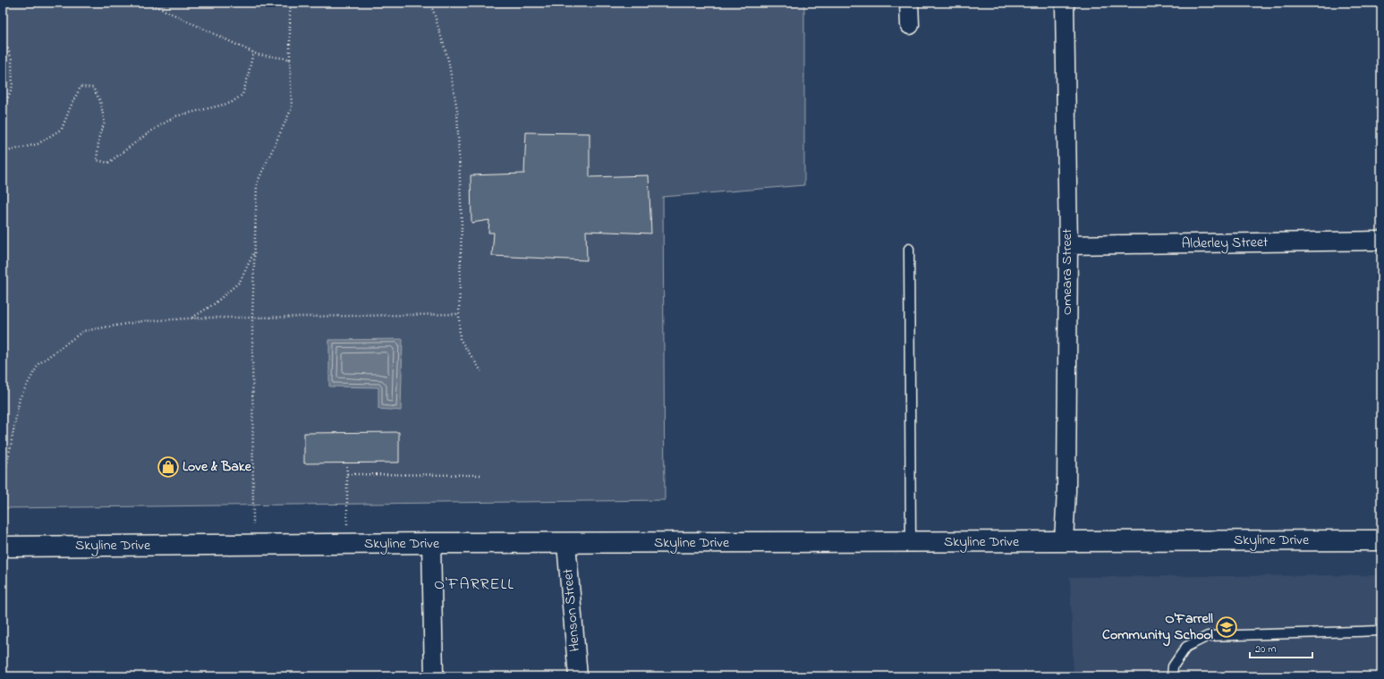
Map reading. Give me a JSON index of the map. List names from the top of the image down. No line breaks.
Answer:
{"streets":{"main road":["Skyline Drive"],"street":["Alderley Street","Omeara Street","Henson Street"]},"crossings":[["Alderley Street","Omeara Street"],["Omeara Street","Skyline Drive"],["Skyline Drive","Henson Street"]],"districts":["O'FARRELL"],"places":{"shop":["Love & Bake"],"school or university":["O'Farrell Community School"]},"scale_bar":"20 m"}
